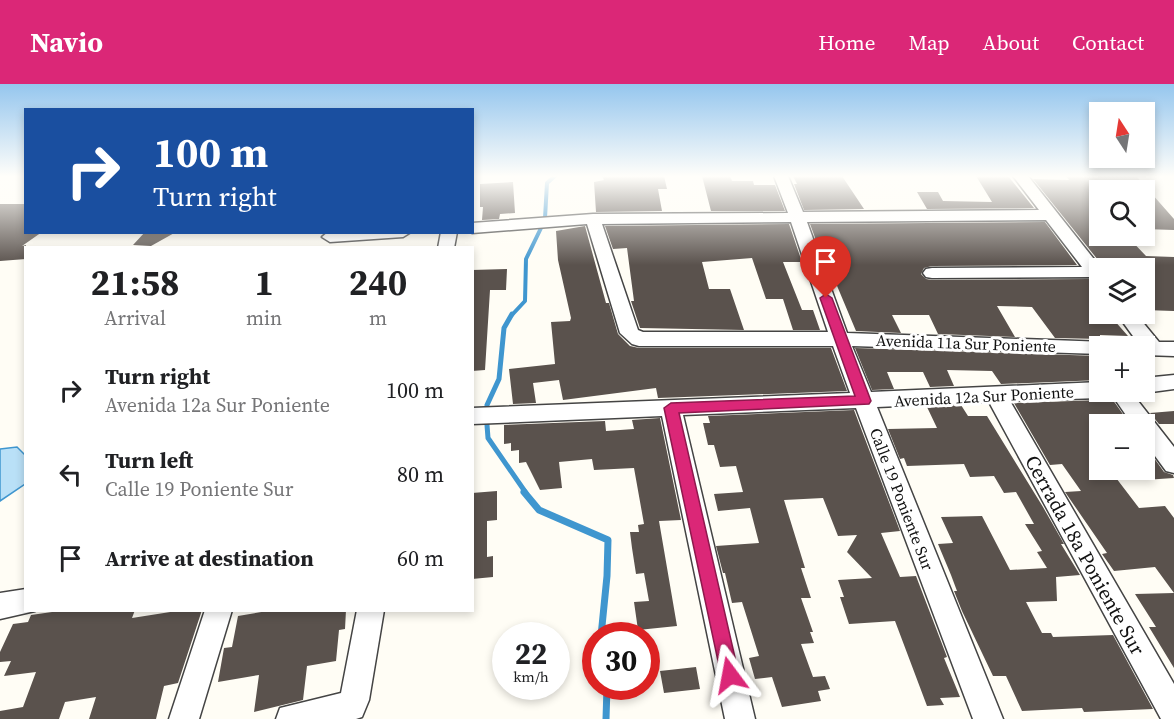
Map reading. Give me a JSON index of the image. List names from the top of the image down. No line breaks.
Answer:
{"streets":{"street":["Avenida 11a Sur Poniente","Avenida 12a Sur Poniente","Calle 19 Poniente Sur","Cerrada 18a Poniente Sur"]},"crossings":[["Avenida 11a Sur Poniente","Calle 19 Poniente Sur"],["Avenida 12a Sur Poniente","Calle 19 Poniente Sur"],["Avenida 12a Sur Poniente","Cerrada 18a Poniente Sur"]],"north":"top","page":{"header":"Navio","nav":["Home","Map","About","Contact"],"map_buttons":["+","−"],"turn":["100 m","Turn right"],"eta":["21:58","Arrival","1","min","240","m"],"list":[{"name":"Turn right","note":"Avenida 12a Sur Poniente","value":"100 m"},{"name":"Turn left","note":"Calle 19 Poniente Sur","value":"80 m"},{"name":"Arrive at destination","value":"60 m"}],"speed":"22 km/h","limit":"30"}}
